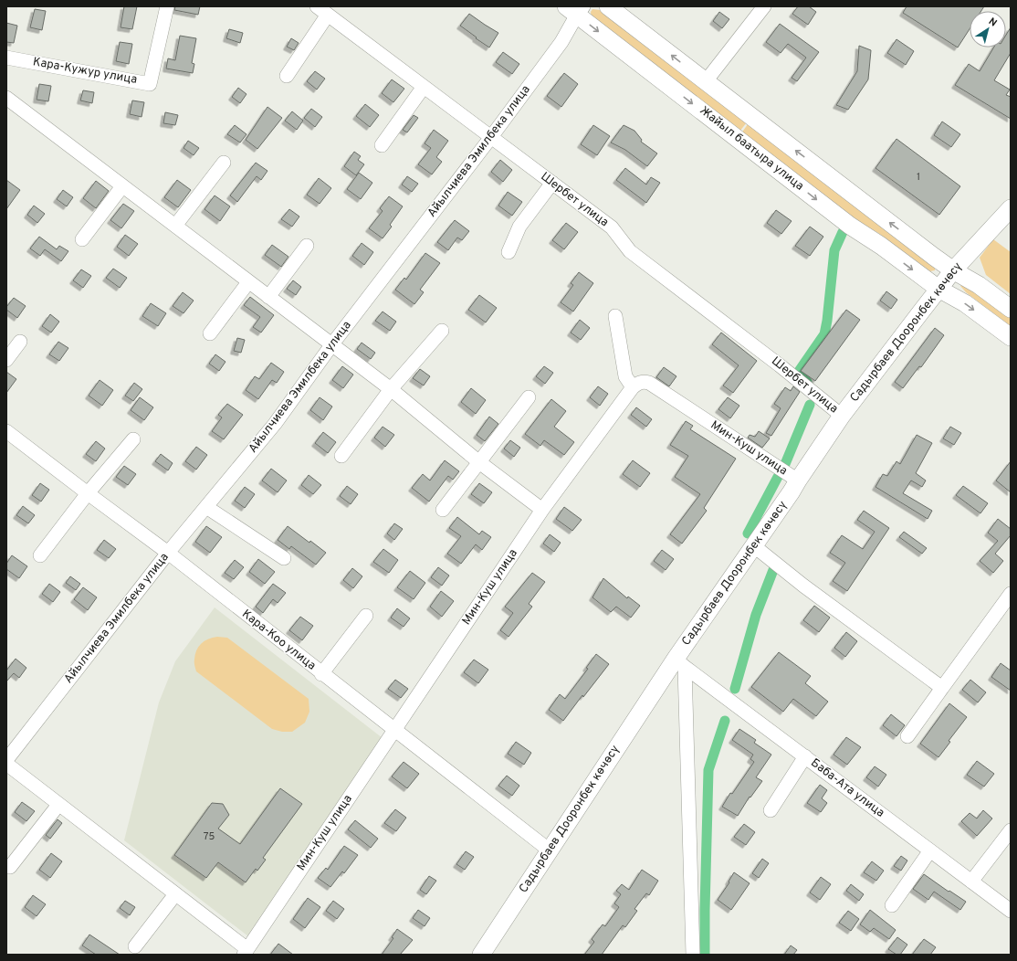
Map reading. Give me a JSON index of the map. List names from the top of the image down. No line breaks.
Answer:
{"streets":{"main road":["Жайыл баатыра улица","Садырбаев Дооронбек көчөсү"],"street":["Кара-Кужур улица","Айылчиева Эмилбека улица","Шербет улица","Мин-Куш улица","Кара-Коо улица","Баба-Ата улица"]},"crossings":[["Жайыл баатыра улица","Айылчиева Эмилбека улица"],["Жайыл баатыра улица","Садырбаев Дооронбек көчөсү"],["Айылчиева Эмилбека улица","Шербет улица"],["Айылчиева Эмилбека улица","Кара-Коо улица"],["Шербет улица","Садырбаев Дооронбек көчөсү"],["Садырбаев Дооронбек көчөсү","Мин-Куш улица"],["Садырбаев Дооронбек көчөсү","Кара-Коо улица"],["Садырбаев Дооронбек көчөсү","Баба-Ата улица"],["Мин-Куш улица","Кара-Коо улица"]],"house_numbers":["1","75"],"north":"top right"}
